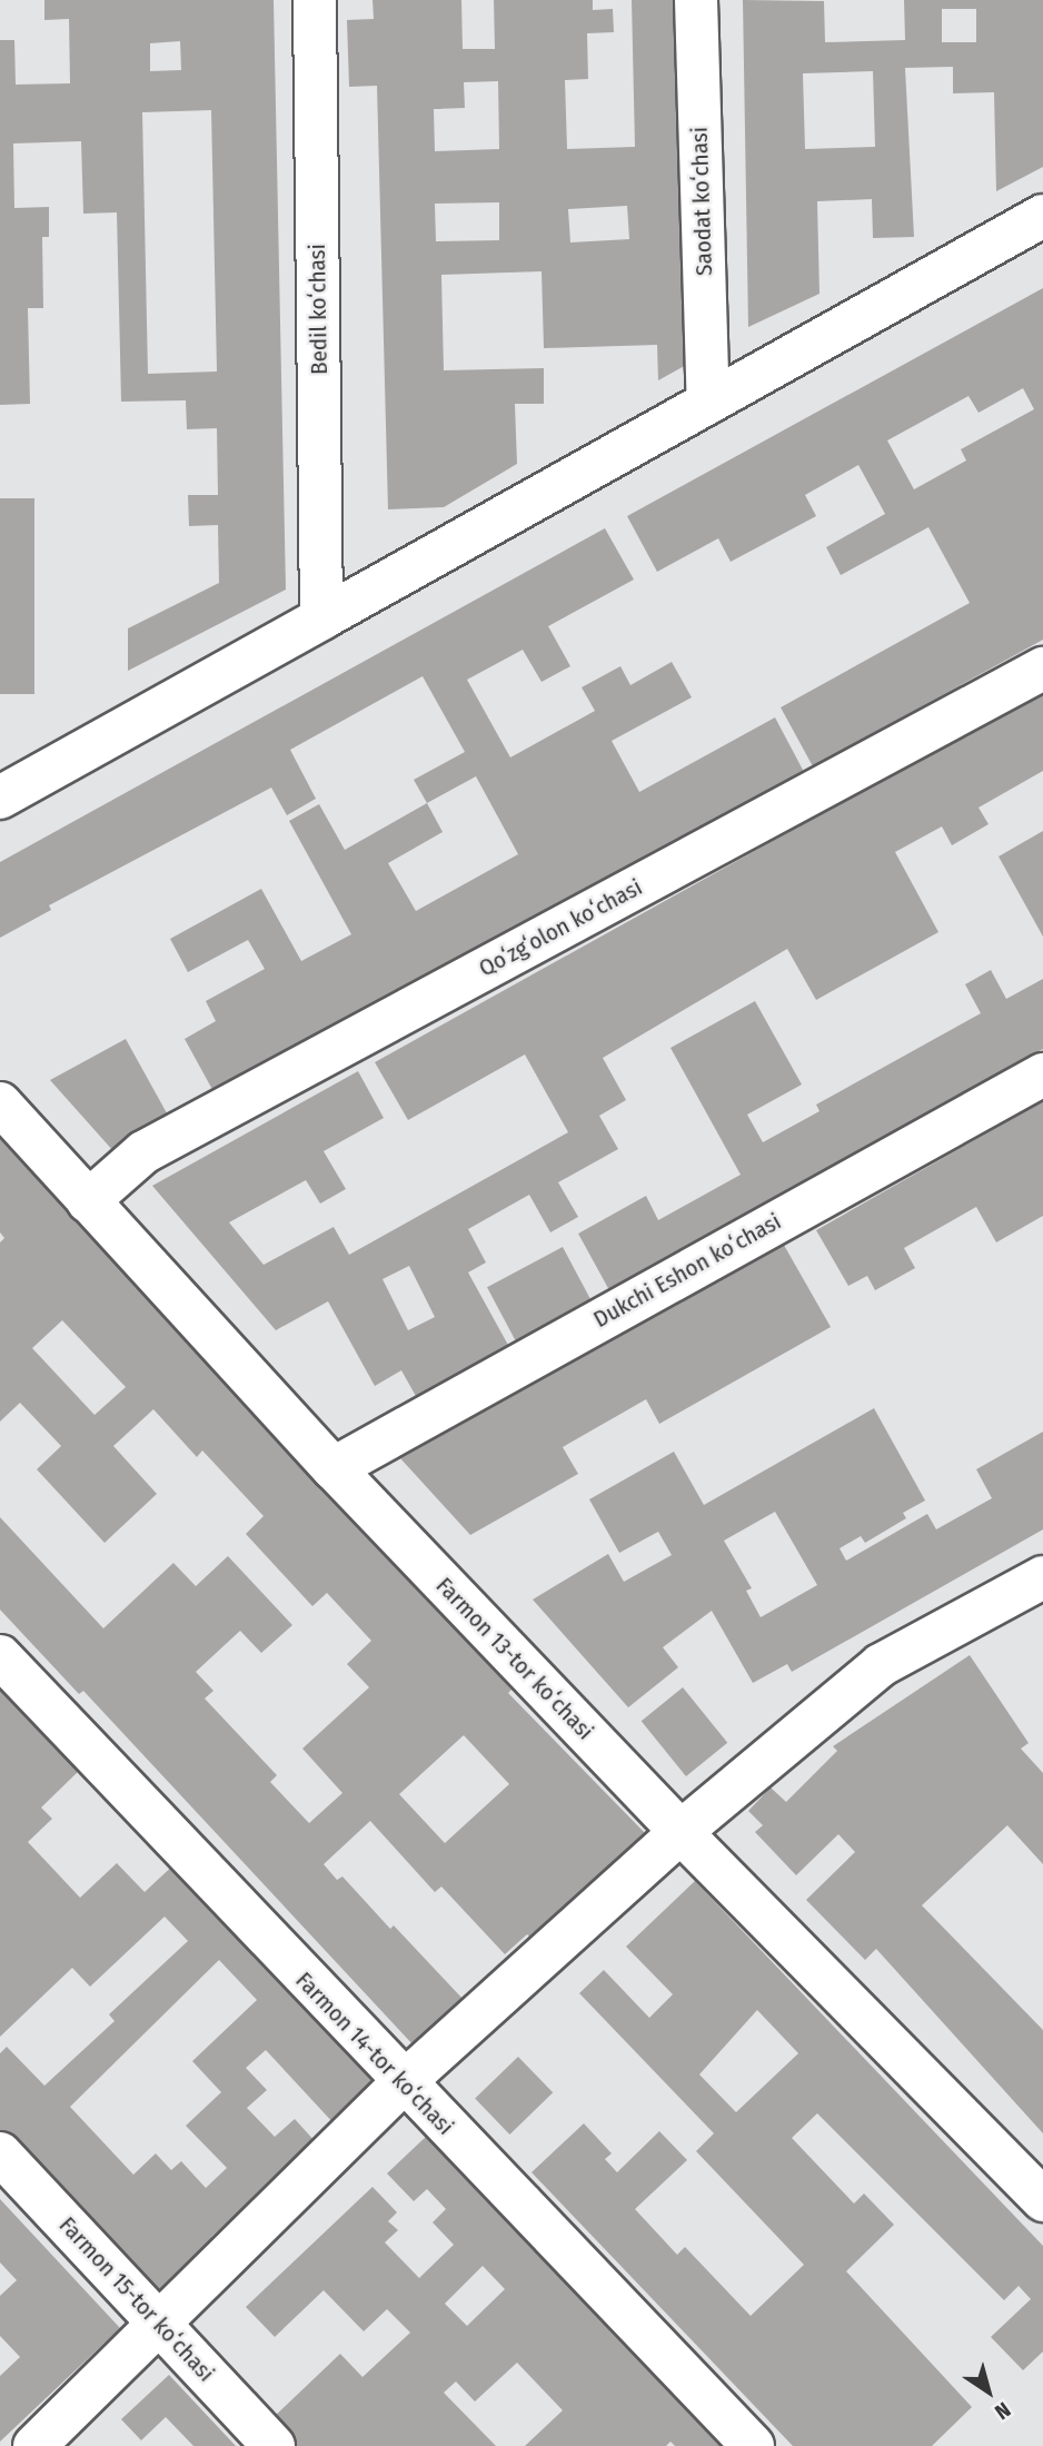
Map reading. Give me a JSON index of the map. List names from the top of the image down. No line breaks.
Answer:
{"streets":{"street":["Saodat koʻchasi","Bedil koʻchasi","Qoʻzgʻolon koʻchasi","Dukchi Eshon koʻchasi","Farmon 13-tor koʻchasi","Farmon 14-tor koʻchasi","Farmon 15-tor koʻchasi"]},"crossings":[["Qoʻzgʻolon koʻchasi","Farmon 13-tor koʻchasi"],["Dukchi Eshon koʻchasi","Farmon 13-tor koʻchasi"]],"north":"bottom right"}
